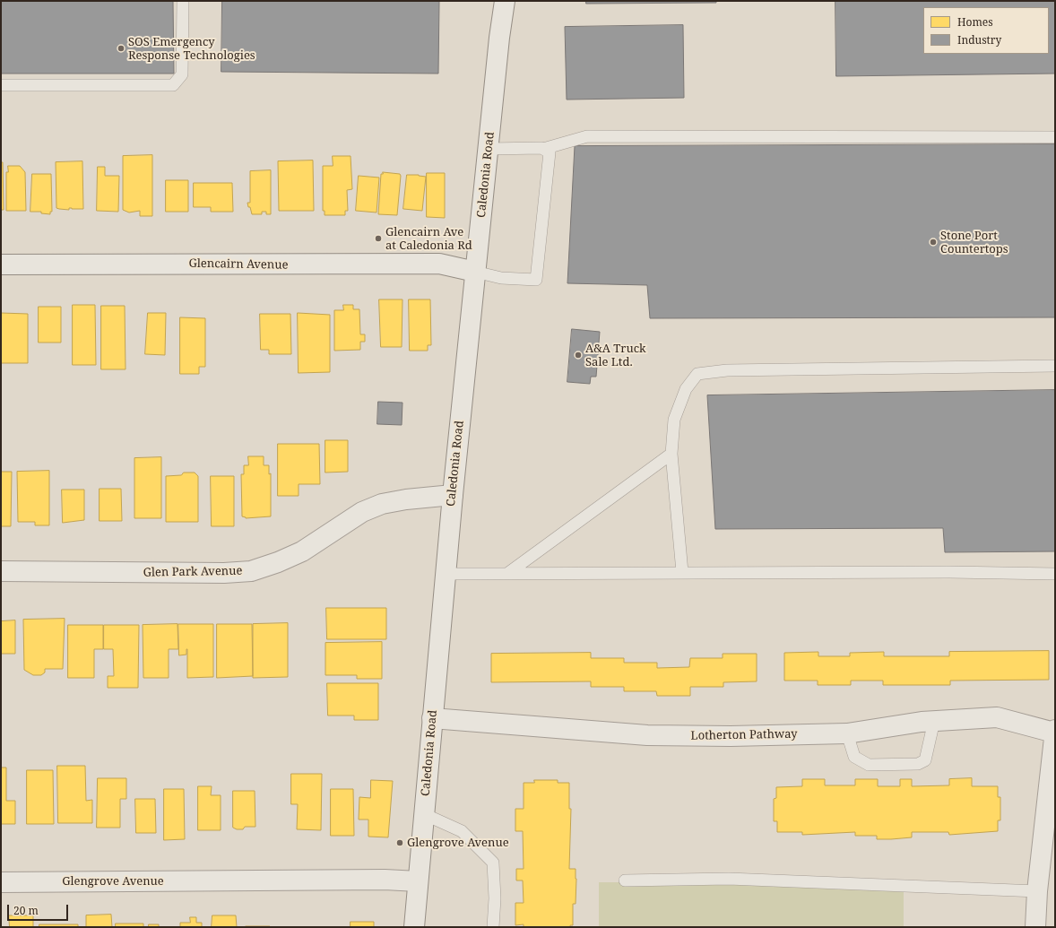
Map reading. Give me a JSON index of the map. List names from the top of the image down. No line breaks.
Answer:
{"streets":{"street":["Caledonia Road","Glencairn Avenue","Glen Park Avenue","Lotherton Pathway","Glengrove Avenue"]},"crossings":[["Caledonia Road","Glencairn Avenue"],["Caledonia Road","Glen Park Avenue"],["Caledonia Road","Lotherton Pathway"],["Caledonia Road","Glengrove Avenue"]],"places":["SOS Emergency Response Technologies","Glencairn Ave at Caledonia Rd","Stone Port Countertops","A&A Truck Sale Ltd.","Glengrove Avenue"],"legend":["Homes","Industry"],"scale_bar":"20 m"}
